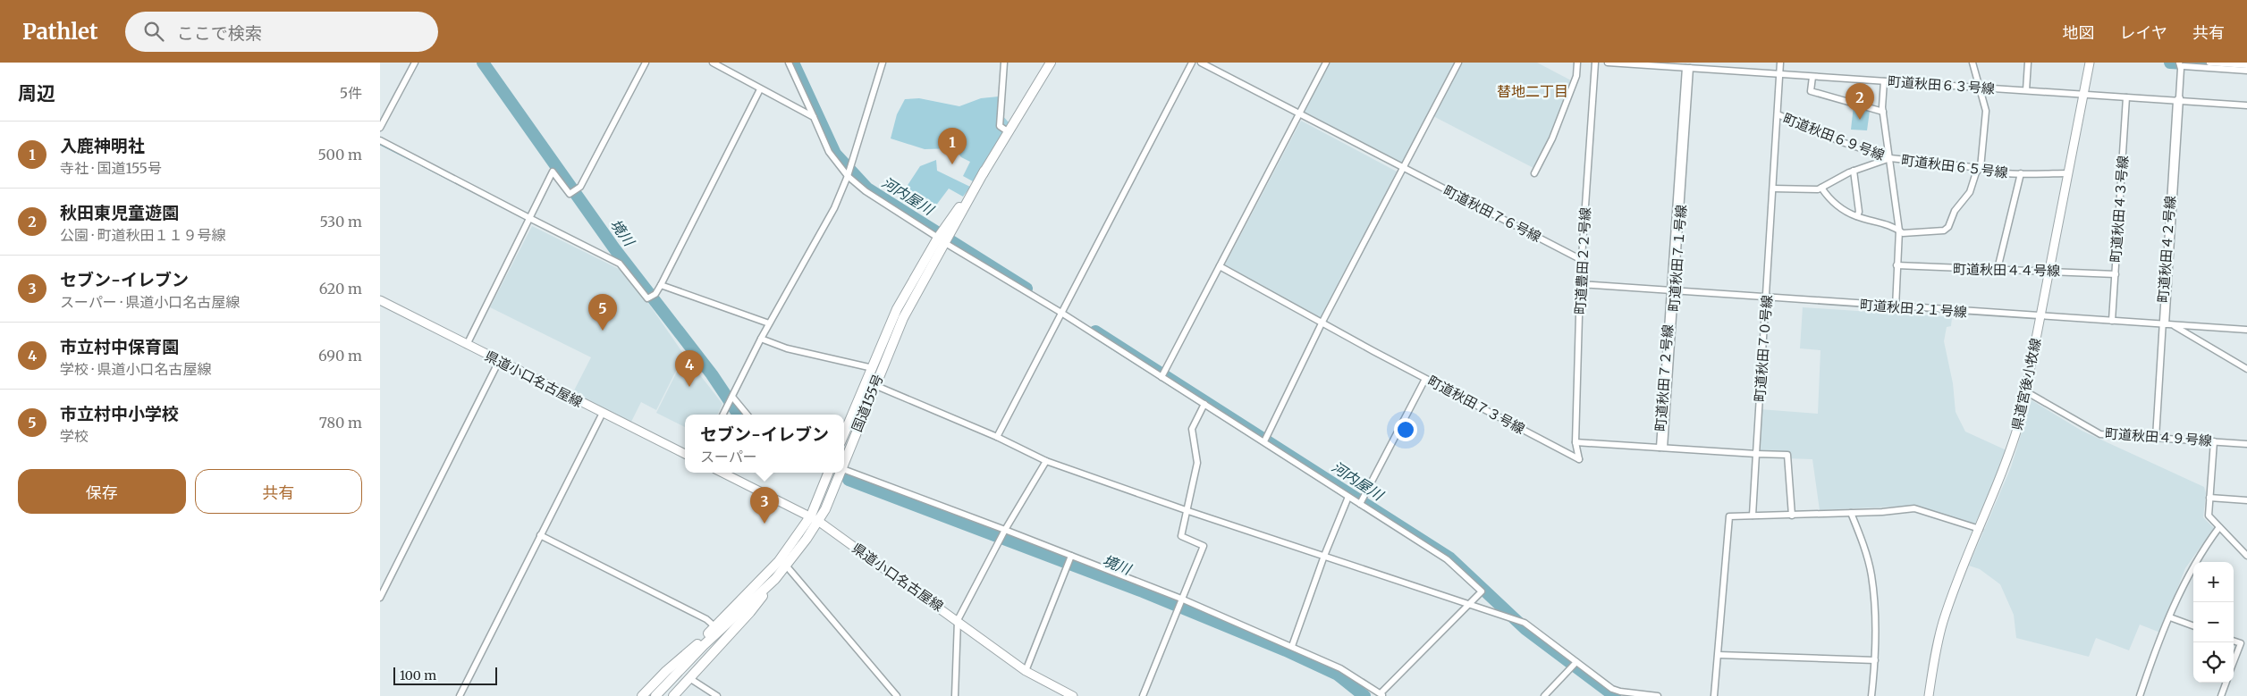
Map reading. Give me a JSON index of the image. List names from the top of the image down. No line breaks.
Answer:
{"streets":{"highway":["国道155号"],"main road":["県道小口名古屋線","県道宮後小牧線"],"street":["町道秋田６３号線","町道秋田６９号線","町道秋田６５号線","町道秋田４３号線","町道秋田７６号線","町道秋田４２号線","町道秋田７１号線","町道豊田２２号線","町道秋田４４号線","町道秋田２１号線","町道秋田７０号線","町道秋田７３号線","町道秋田４９号線"]},"crossings":[["町道秋田６３号線","町道秋田４３号線"],["町道秋田６３号線","町道秋田４２号線"],["町道秋田６３号線","町道秋田７１号線"],["町道秋田６３号線","町道秋田７０号線"],["町道秋田６３号線","県道宮後小牧線"],["町道秋田６９号線","町道秋田６５号線"],["町道秋田６９号線","町道秋田７０号線"],["町道秋田６５号線","県道宮後小牧線"],["町道秋田４３号線","町道秋田４４号線"],["町道秋田４３号線","町道秋田２１号線"],["町道秋田７６号線","町道豊田２２号線"],["町道秋田４２号線","町道秋田２１号線"],["町道秋田４２号線","町道秋田４９号線"],["町道秋田７１号線","町道秋田２１号線"],["町道豊田２２号線","町道秋田２１号線"],["町道豊田２２号線","町道秋田７３号線"],["町道秋田４４号線","県道宮後小牧線"],["町道秋田２１号線","町道秋田７０号線"],["町道秋田２１号線","県道宮後小牧線"],["県道小口名古屋線","国道155号"],["県道宮後小牧線","町道秋田４９号線"]],"districts":["替地二丁目"],"water":["河内屋川","境川"],"scale_bar":"100 m","page":{"header":"Pathlet","search":"ここで検索","nav":["地図","レイヤ","共有"],"heading":["周辺","5件"],"pins":["2","1","5","4","3"],"list":[{"mark":"1","name":"入鹿神明社","note":"寺社 · 国道155号","value":"500 m"},{"mark":"2","name":"秋田東児童遊園","note":"公園 · 町道秋田１１９号線","value":"530 m"},{"mark":"3","name":"セブン-イレブン","note":"スーパー · 県道小口名古屋線","value":"620 m"},{"mark":"4","name":"市立村中保育園","note":"学校 · 県道小口名古屋線","value":"690 m"},{"mark":"5","name":"市立村中小学校","note":"学校","value":"780 m"}],"popup":["セブン-イレブン","スーパー"],"buttons":["保存","共有"],"map_buttons":["+","−"],"scale":"100 m"}}
